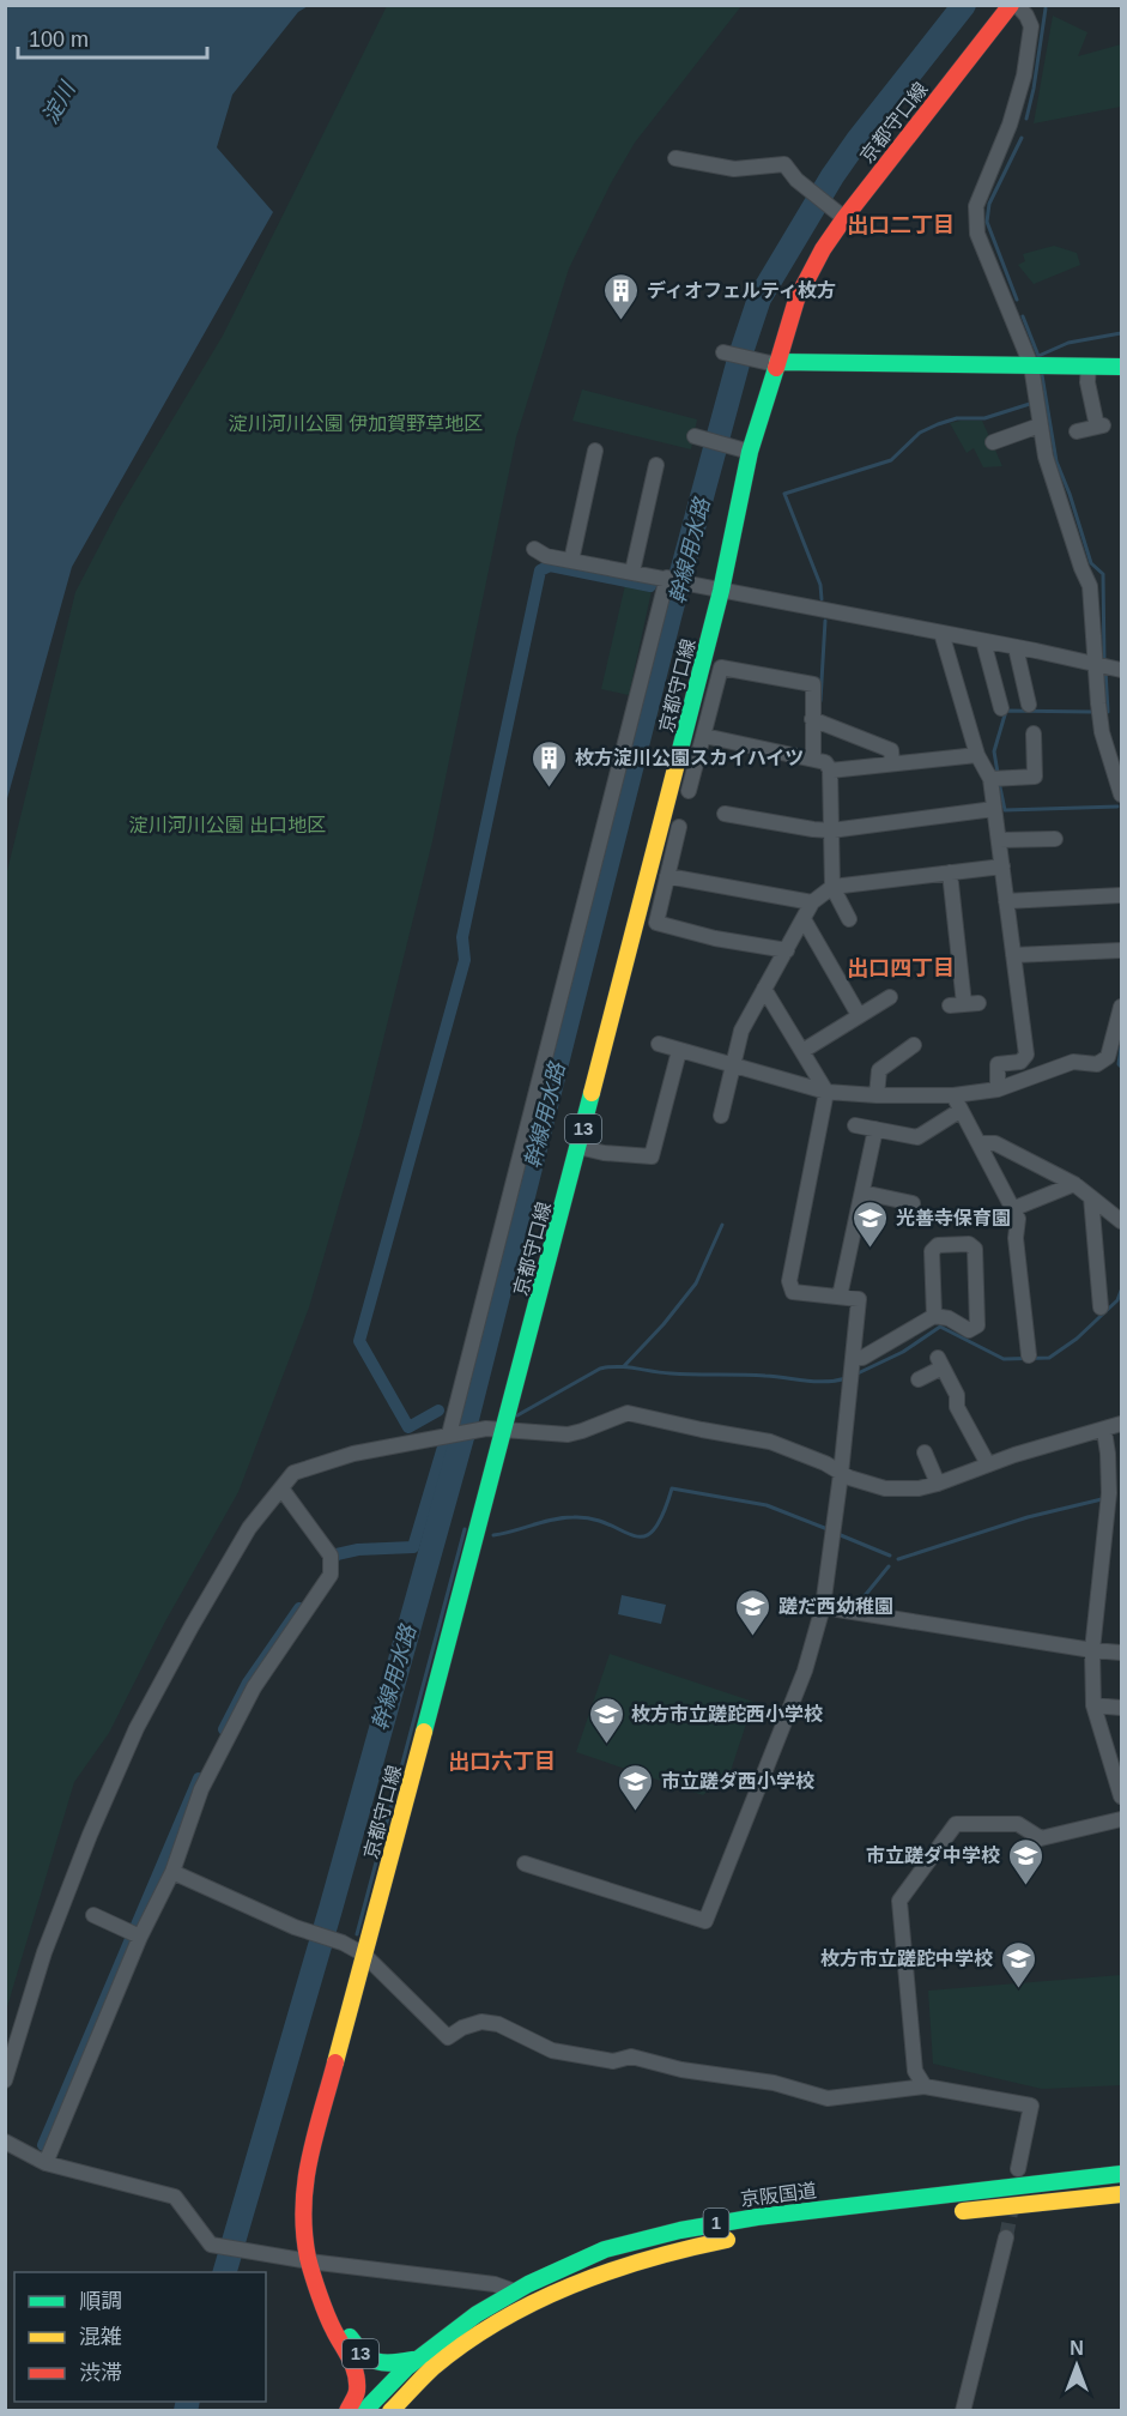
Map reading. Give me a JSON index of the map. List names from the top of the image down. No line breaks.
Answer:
{"streets":{"main road":["京都守口線","13","京阪国道","1"]},"crossings":[["京都守口線","京阪国道"]],"districts":["出口二丁目","出口四丁目","出口六丁目"],"water":["淀川","幹線用水路"],"parks":["淀川河川公園 伊加賀野草地区","淀川河川公園 出口地区"],"places":{"building":["ディオフェルティ枚方","枚方淀川公園スカイハイツ"],"school or university":["光善寺保育園","蹉だ西幼稚園","枚方市立蹉跎西小学校","市立蹉ダ西小学校","市立蹉ダ中学校","枚方市立蹉跎中学校"]},"legend":["順調","混雑","渋滞"],"scale_bar":"100 m","north":"top"}
